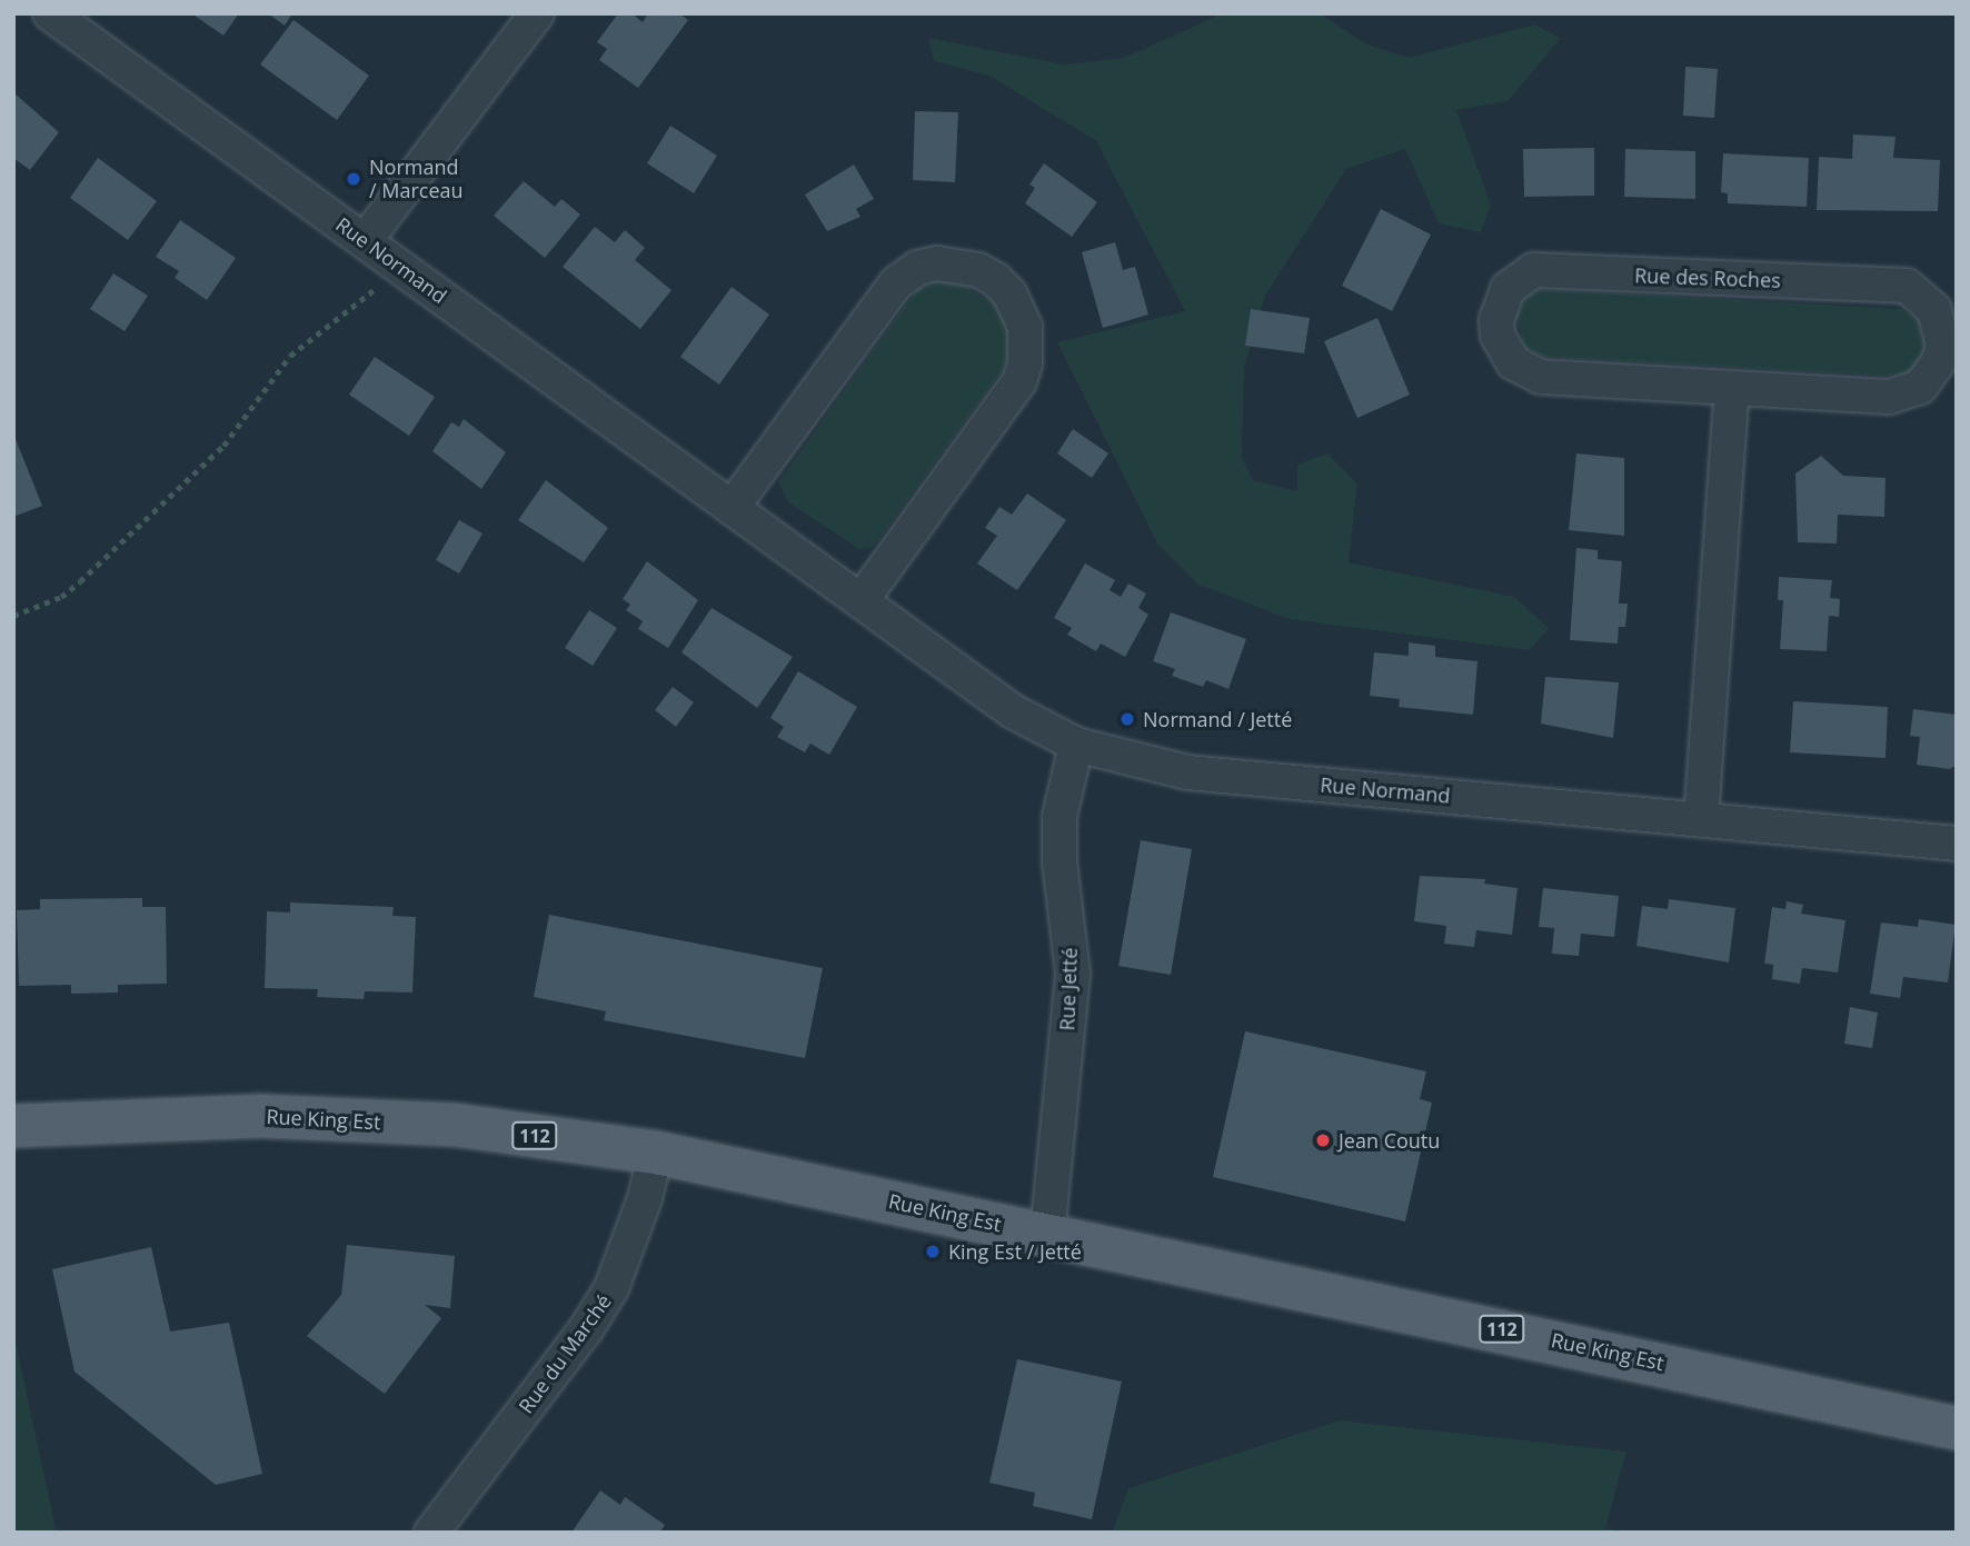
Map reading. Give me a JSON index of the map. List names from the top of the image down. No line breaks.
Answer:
{"streets":{"main road":["Rue King Est","112"],"street":["Rue Normand","Rue des Roches","Rue Jetté","Rue du Marché"]},"crossings":[["Rue Normand","Rue Jetté"],["Rue Jetté","Rue King Est"],["Rue King Est","Rue du Marché"]],"places":["Normand / Marceau","Normand / Jetté","Jean Coutu","King Est / Jetté"]}
